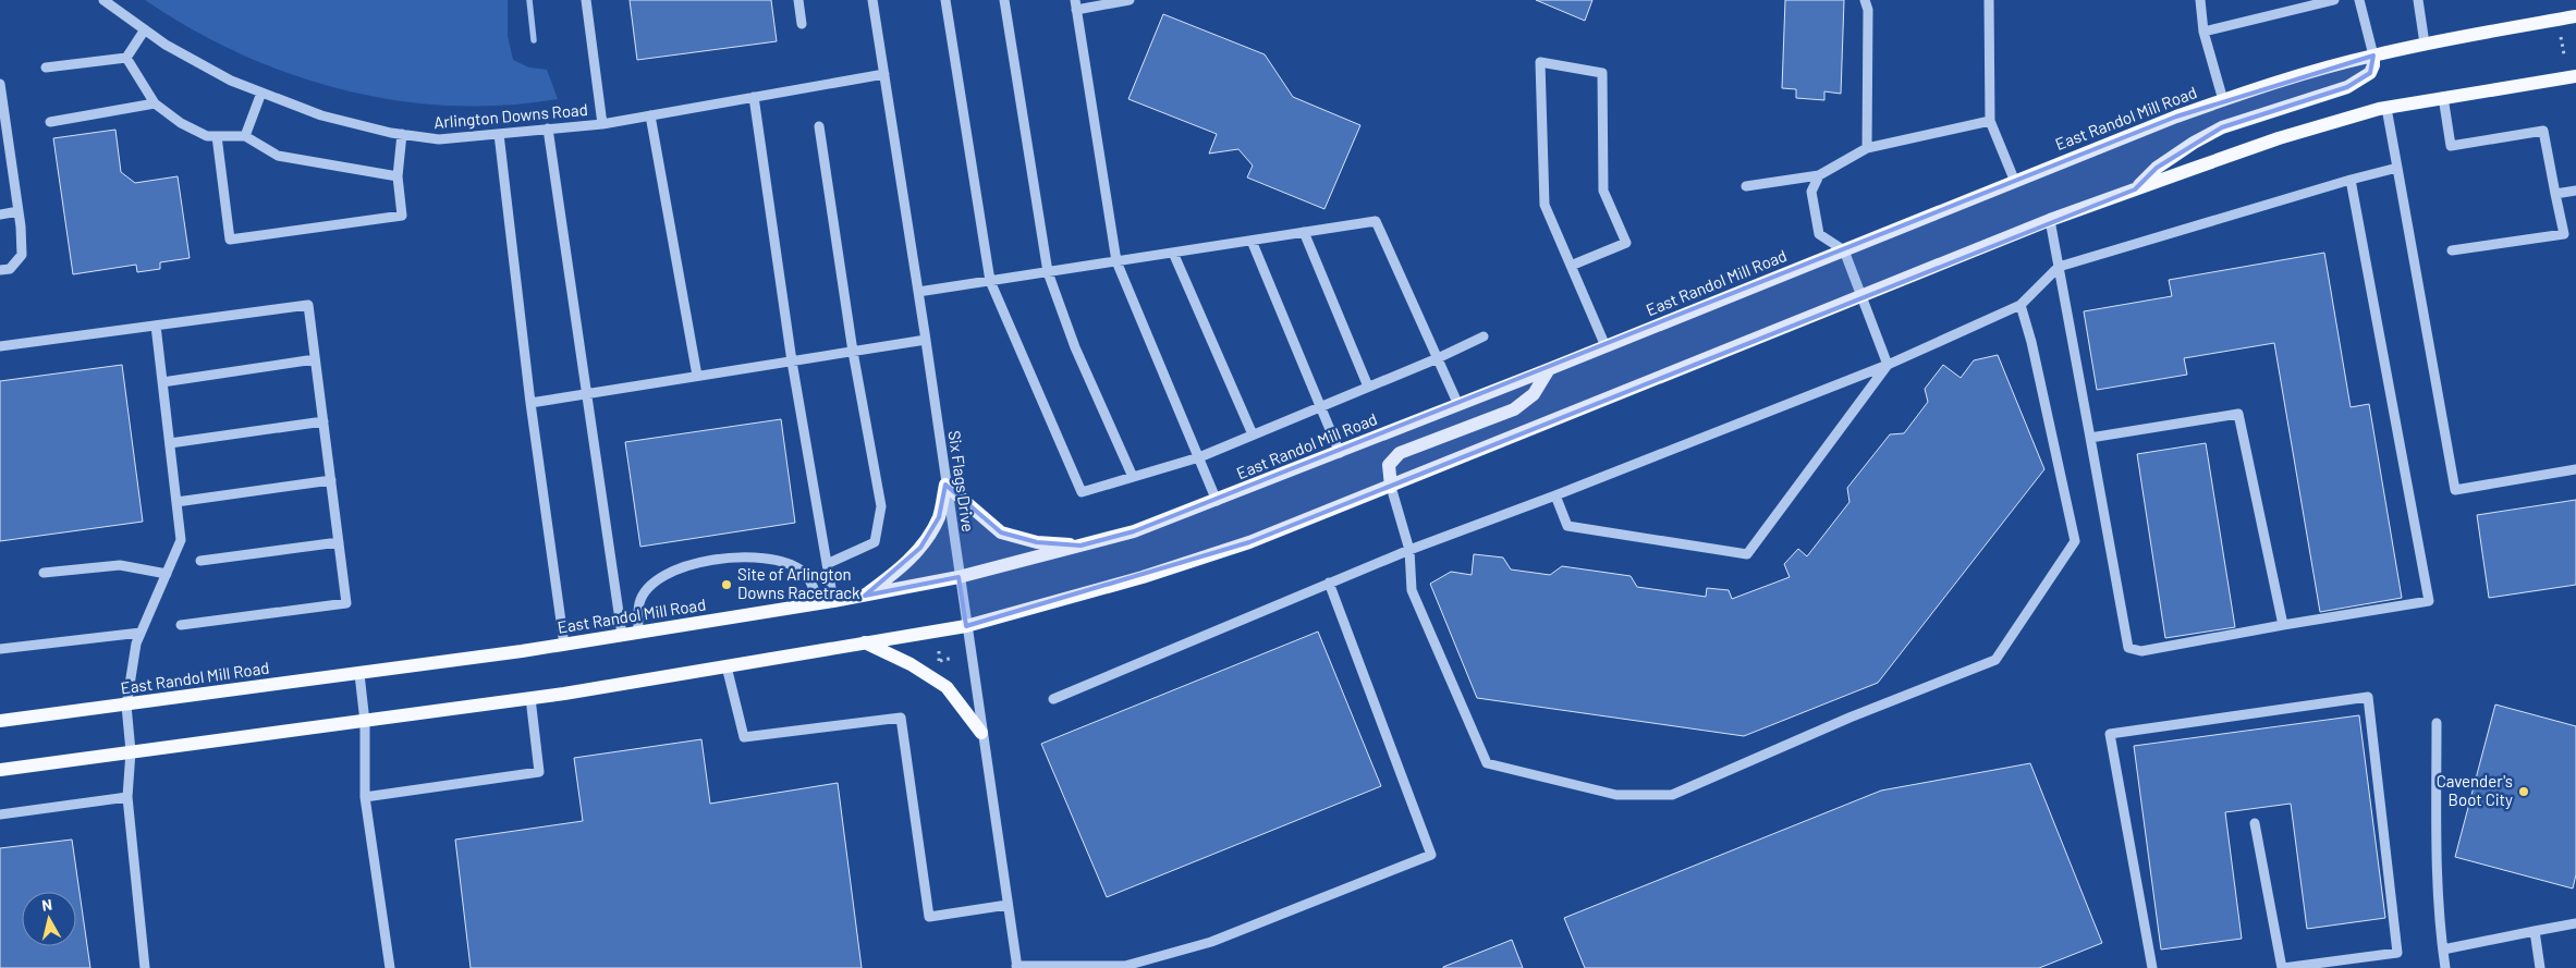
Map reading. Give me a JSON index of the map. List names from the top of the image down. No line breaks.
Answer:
{"streets":{"main road":["East Randol Mill Road"],"street":["Arlington Downs Road","Six Flags Drive"]},"crossings":[["Arlington Downs Road","Six Flags Drive"],["East Randol Mill Road","Six Flags Drive"]],"places":["Site of Arlington Downs Racetrack","Cavender's Boot City"],"north":"top"}
